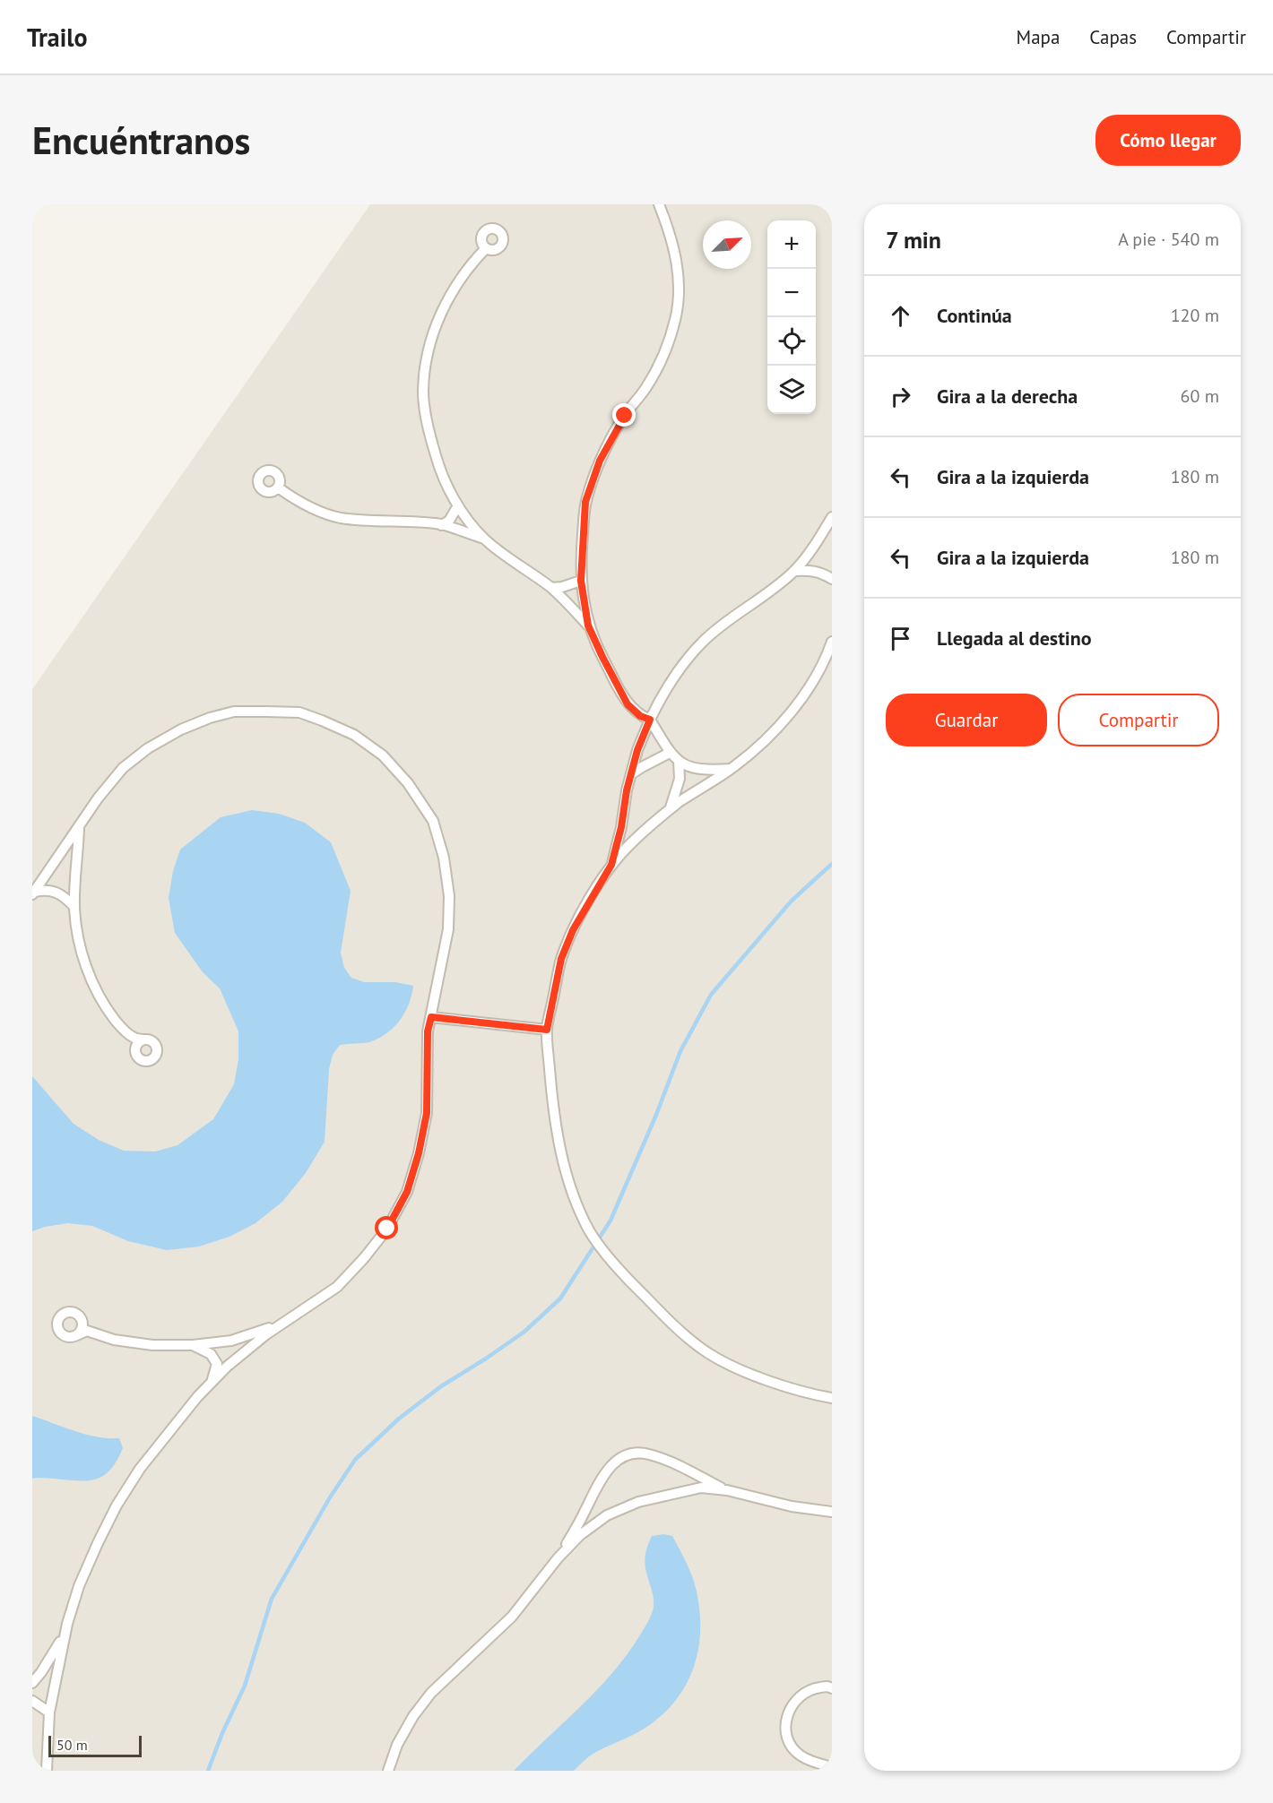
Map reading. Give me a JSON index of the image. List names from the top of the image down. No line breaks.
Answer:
{"scale_bar":"50 m","north":"top right","page":{"header":"Trailo","nav":["Mapa","Capas","Compartir"],"buttons":["Cómo llegar",["Guardar","Compartir"]],"title":"Encuéntranos","heading":["7 min","A pie · 540 m"],"map_buttons":["+","−"],"list":[["Continúa","120 m"],["Gira a la derecha","60 m"],["Gira a la izquierda","180 m"],["Gira a la izquierda","180 m"],"Llegada al destino"],"scale":"50 m"}}
